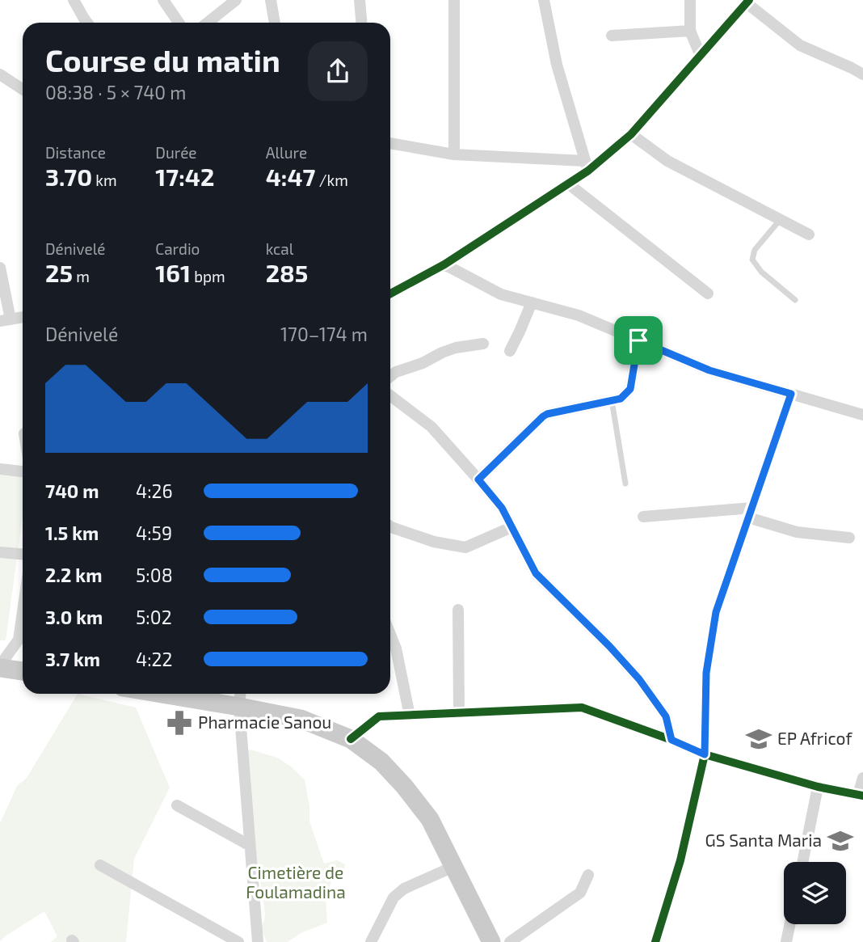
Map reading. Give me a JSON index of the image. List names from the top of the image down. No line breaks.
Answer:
{"parks":["Cimetière de Foulamadina"],"places":{"pharmacy":["Pharmacie Sanou"],"school or university":["EP Africof","GS Santa Maria"]},"page":{"heading":["Course du matin","08:38 · 5 × 740 m"],"stats":[["Distance","3.70 km"],["Durée","17:42"],["Allure","4:47 /km"],["Dénivelé","25 m"],["Cardio","161 bpm"],["kcal","285"]],"chart":["Dénivelé","170–174 m"],"list":[{"name":"740 m","note":"4:26"},{"name":"1.5 km","note":"4:59"},{"name":"2.2 km","note":"5:08"},{"name":"3.0 km","note":"5:02"},{"name":"3.7 km","note":"4:22"}]}}
